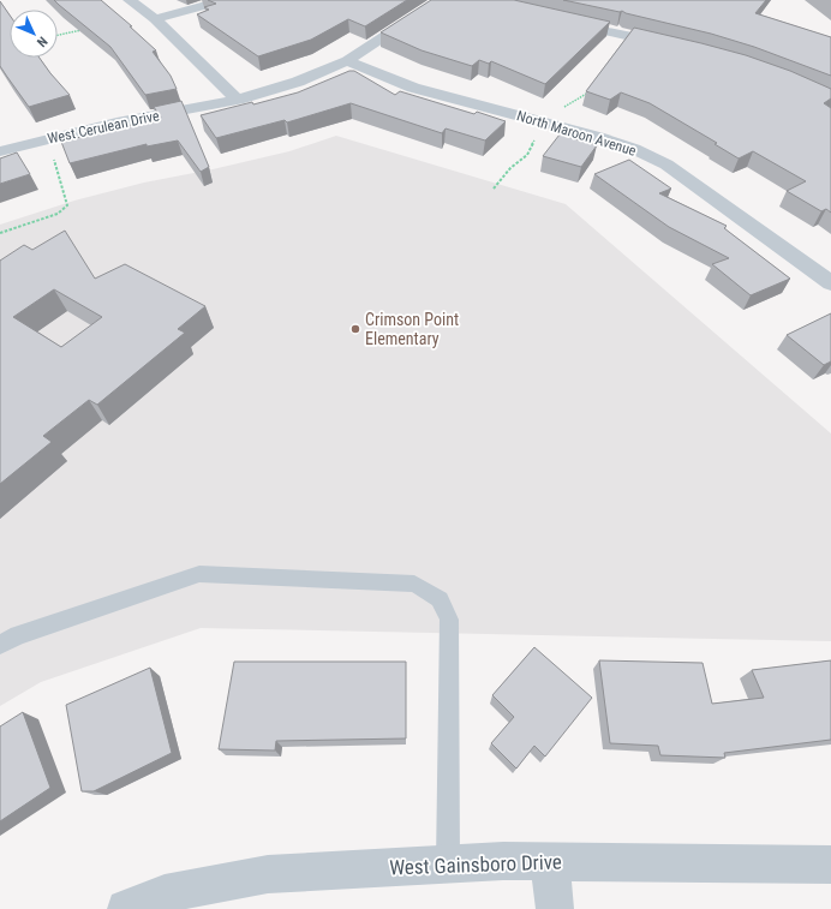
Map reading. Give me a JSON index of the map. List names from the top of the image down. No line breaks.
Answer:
{"streets":{"street":["West Cerulean Drive","North Maroon Avenue","West Gainsboro Drive"]},"crossings":[["West Cerulean Drive","North Maroon Avenue"]],"places":["Crimson Point Elementary"],"north":"bottom right"}
